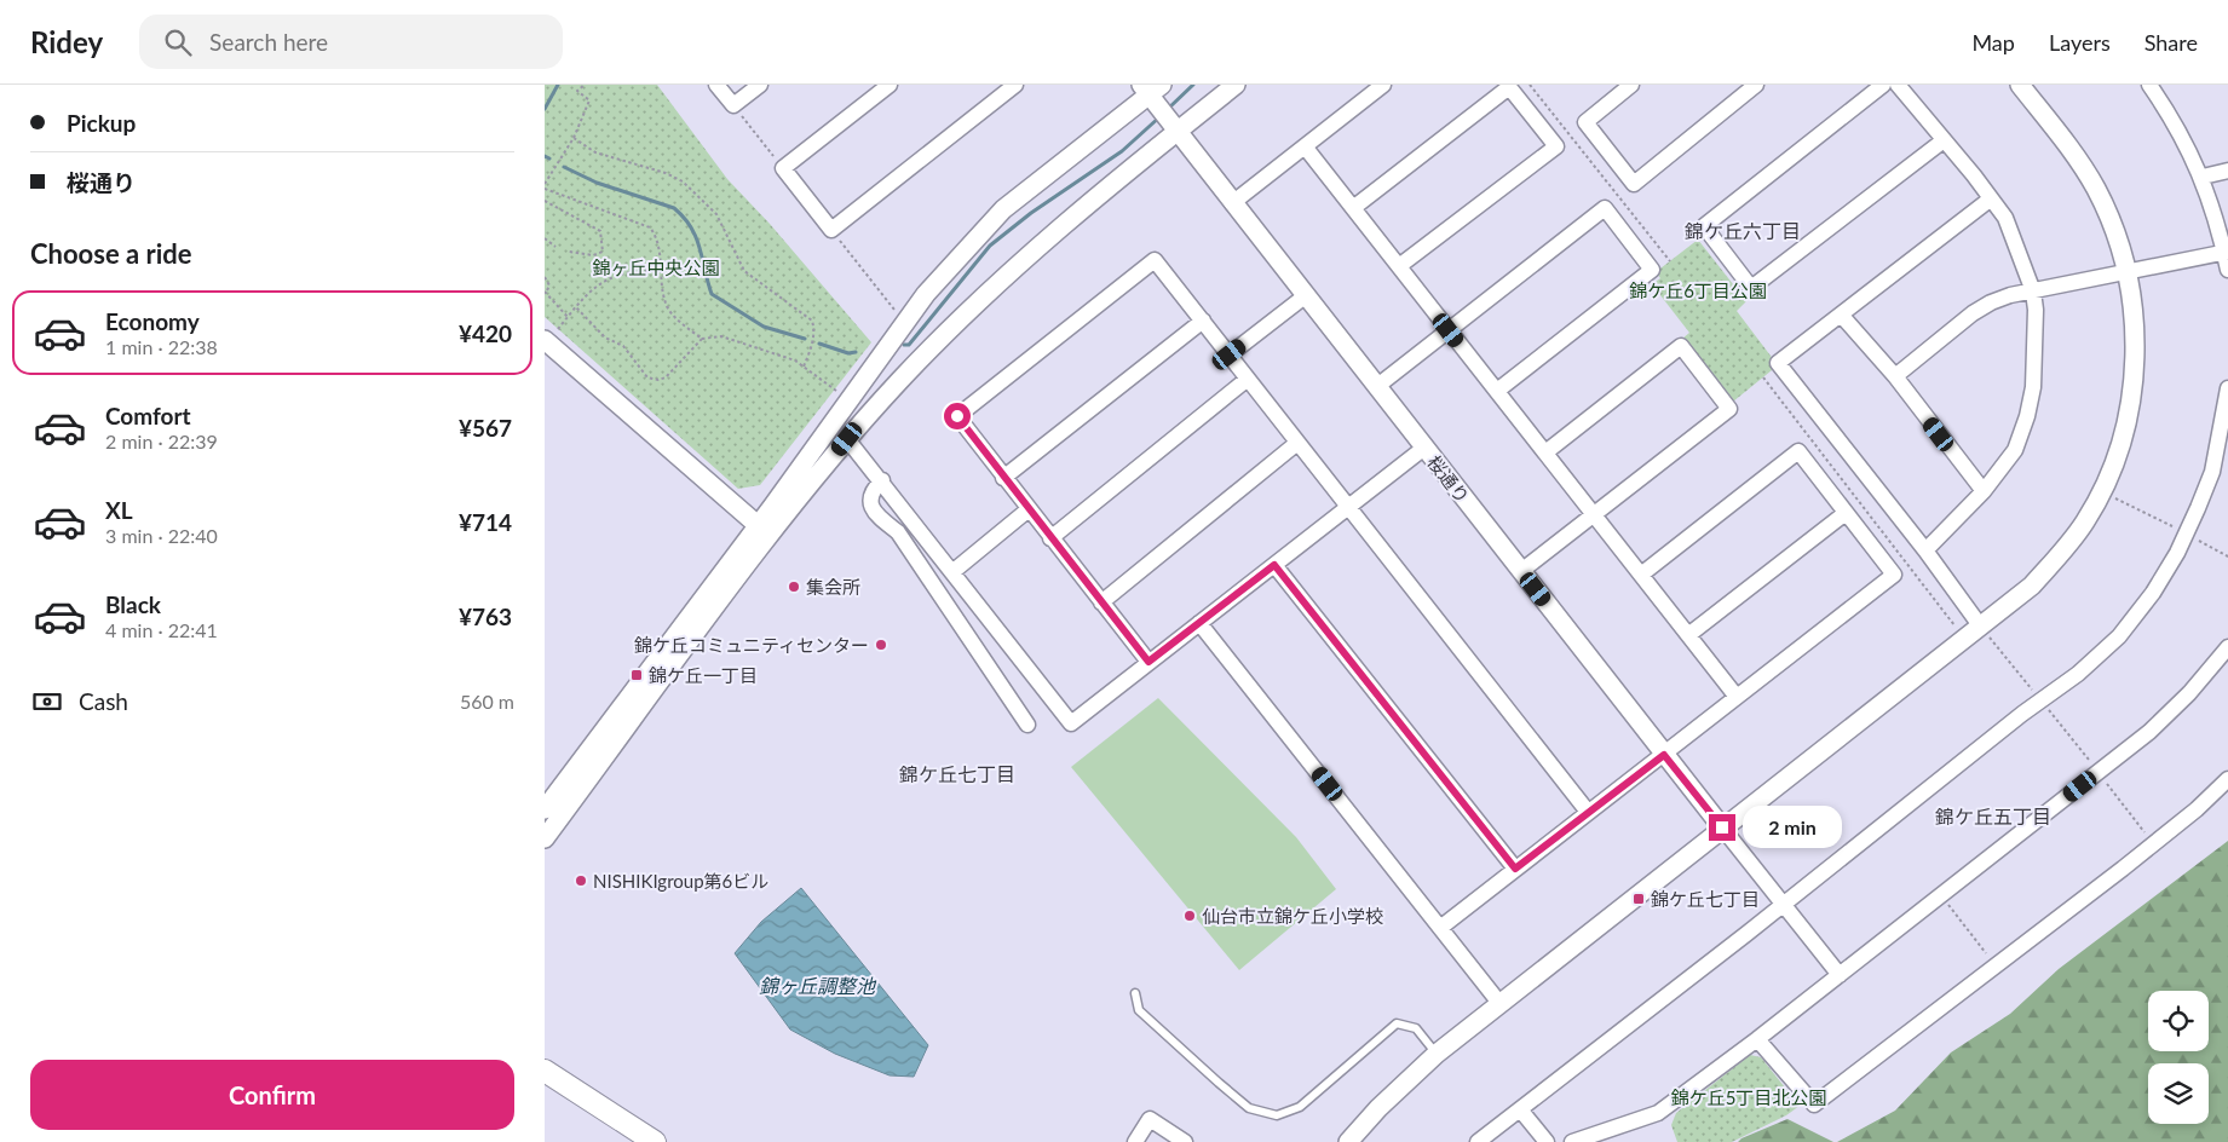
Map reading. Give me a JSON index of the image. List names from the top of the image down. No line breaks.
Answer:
{"streets":{"street":["桜通り"]},"districts":["錦ケ丘六丁目","錦ケ丘七丁目","錦ケ丘五丁目"],"water":["錦ヶ丘調整池"],"parks":["錦ヶ丘中央公園","錦ケ丘6丁目公園","錦ケ丘5丁目北公園"],"places":{"other":["集会所","錦ケ丘コミュニティセンター","NISHIKIgroup第6ビル","仙台市立錦ケ丘小学校"],"transit":["錦ケ丘一丁目","錦ケ丘七丁目"]},"page":{"header":"Ridey","search":"Search here","nav":["Map","Layers","Share"],"banner":["Pickup","桜通り"],"heading":"Choose a ride","list":[{"name":"Economy","note":"1 min · 22:38","value":"¥420"},{"name":"Comfort","note":"2 min · 22:39","value":"¥567"},{"name":"XL","note":"3 min · 22:40","value":"¥714"},{"name":"Black","note":"4 min · 22:41","value":"¥763"}],"pay":["Cash","560 m"],"bubble":"2 min","buttons":"Confirm"}}
